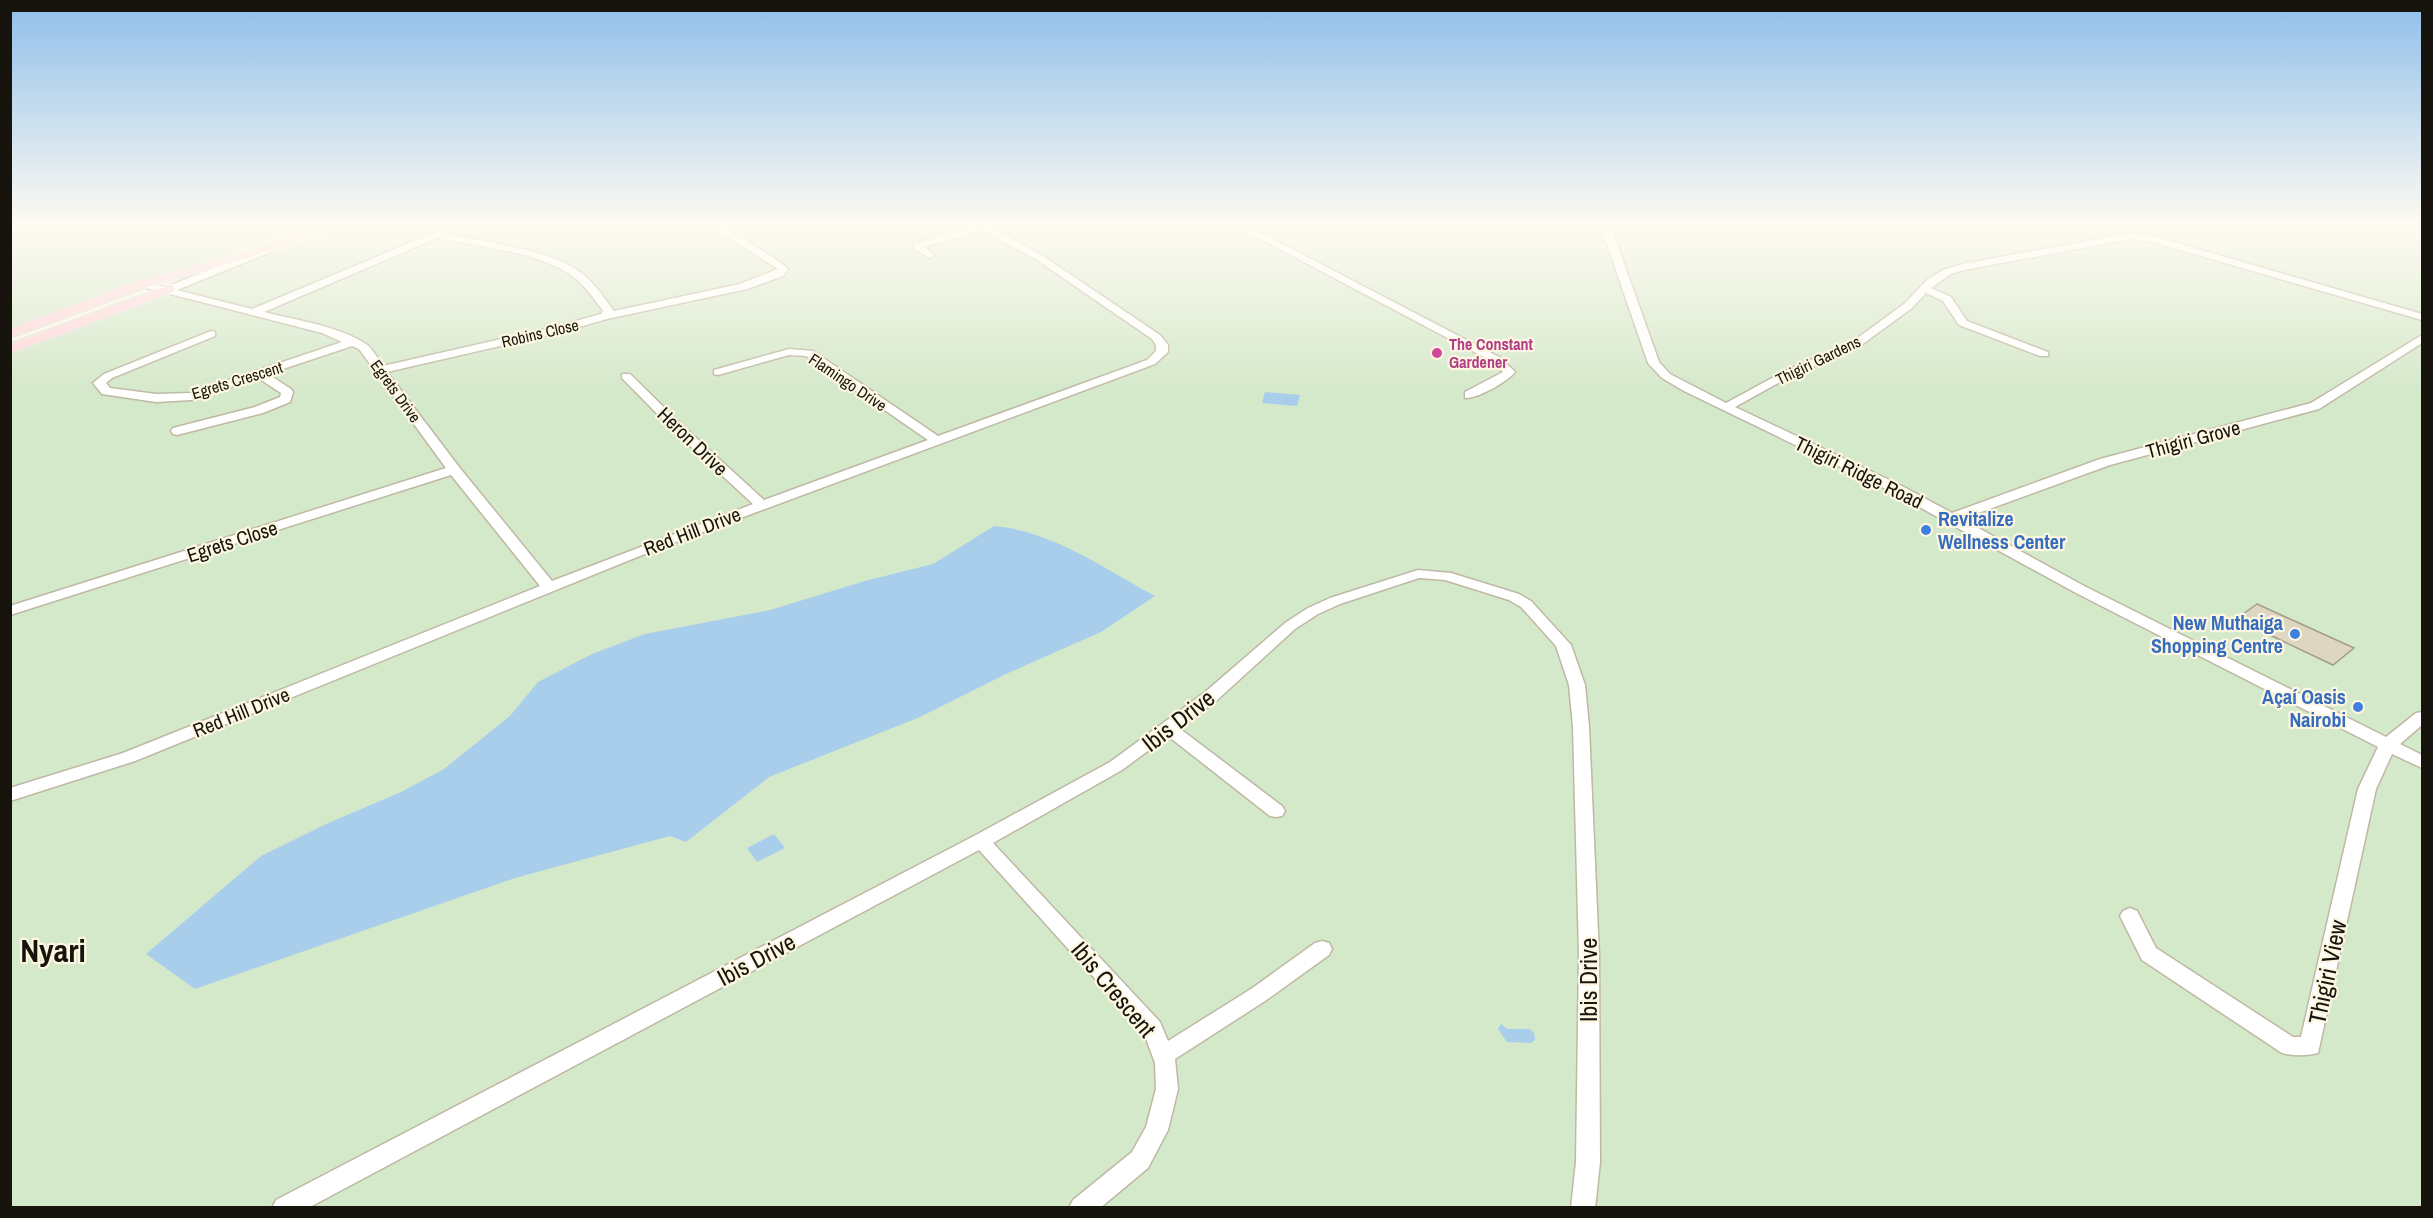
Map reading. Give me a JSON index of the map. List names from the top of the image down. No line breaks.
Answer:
{"streets":{"street":["Robins Close","Thigiri Gardens","Egrets Crescent","Flamingo Drive","Egrets Drive","Thigiri Grove","Heron Drive","Thigiri Ridge Road","Red Hill Drive","Egrets Close","Ibis Drive","Thigiri View","Ibis Crescent"]},"crossings":[["Robins Close","Egrets Drive"],["Thigiri Gardens","Thigiri Ridge Road"],["Egrets Crescent","Egrets Drive"],["Flamingo Drive","Red Hill Drive"],["Egrets Drive","Red Hill Drive"],["Egrets Drive","Egrets Close"],["Thigiri Grove","Thigiri Ridge Road"],["Heron Drive","Red Hill Drive"],["Thigiri Ridge Road","Thigiri View"],["Ibis Drive","Ibis Crescent"]],"districts":["Nyari"],"places":["The Constant Gardener","Revitalize Wellness Center","New Muthaiga Shopping Centre","Açaí Oasis Nairobi"]}
